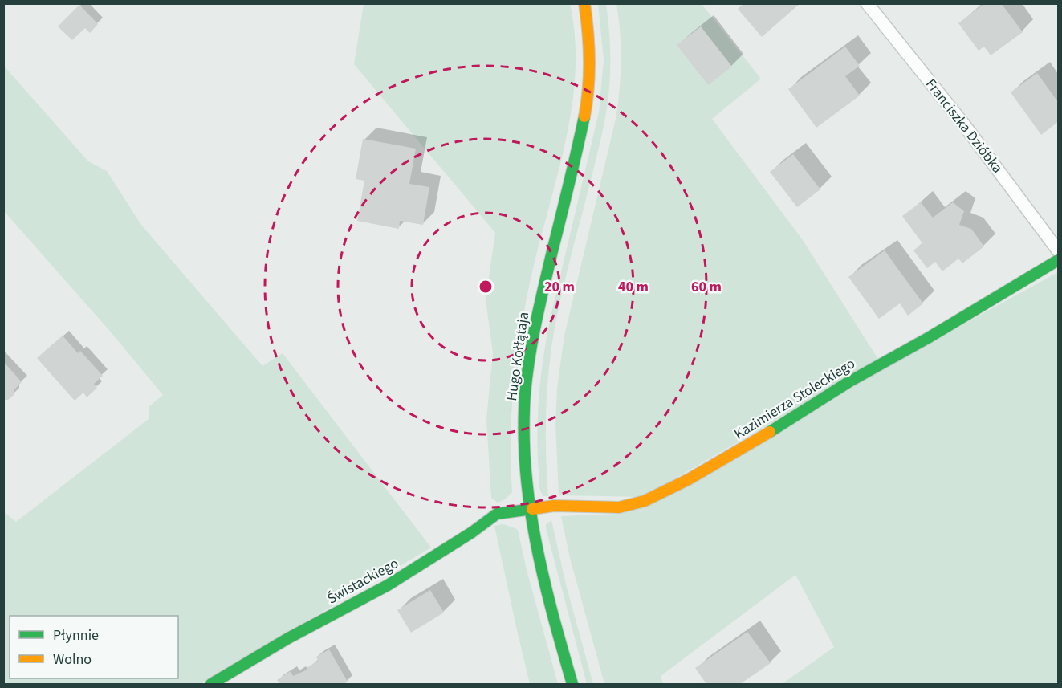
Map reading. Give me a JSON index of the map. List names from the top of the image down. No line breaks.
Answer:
{"streets":{"street":["Hugo Kołłątaja","Kazimierza Stoleckiego","Świstackiego"],"lane":["Franciszka Dzióbka"]},"crossings":[["Hugo Kołłątaja","Kazimierza Stoleckiego"],["Hugo Kołłątaja","Świstackiego"],["Kazimierza Stoleckiego","Świstackiego"]],"legend":["Płynnie","Wolno"],"rings":["20 m","40 m","60 m"]}
